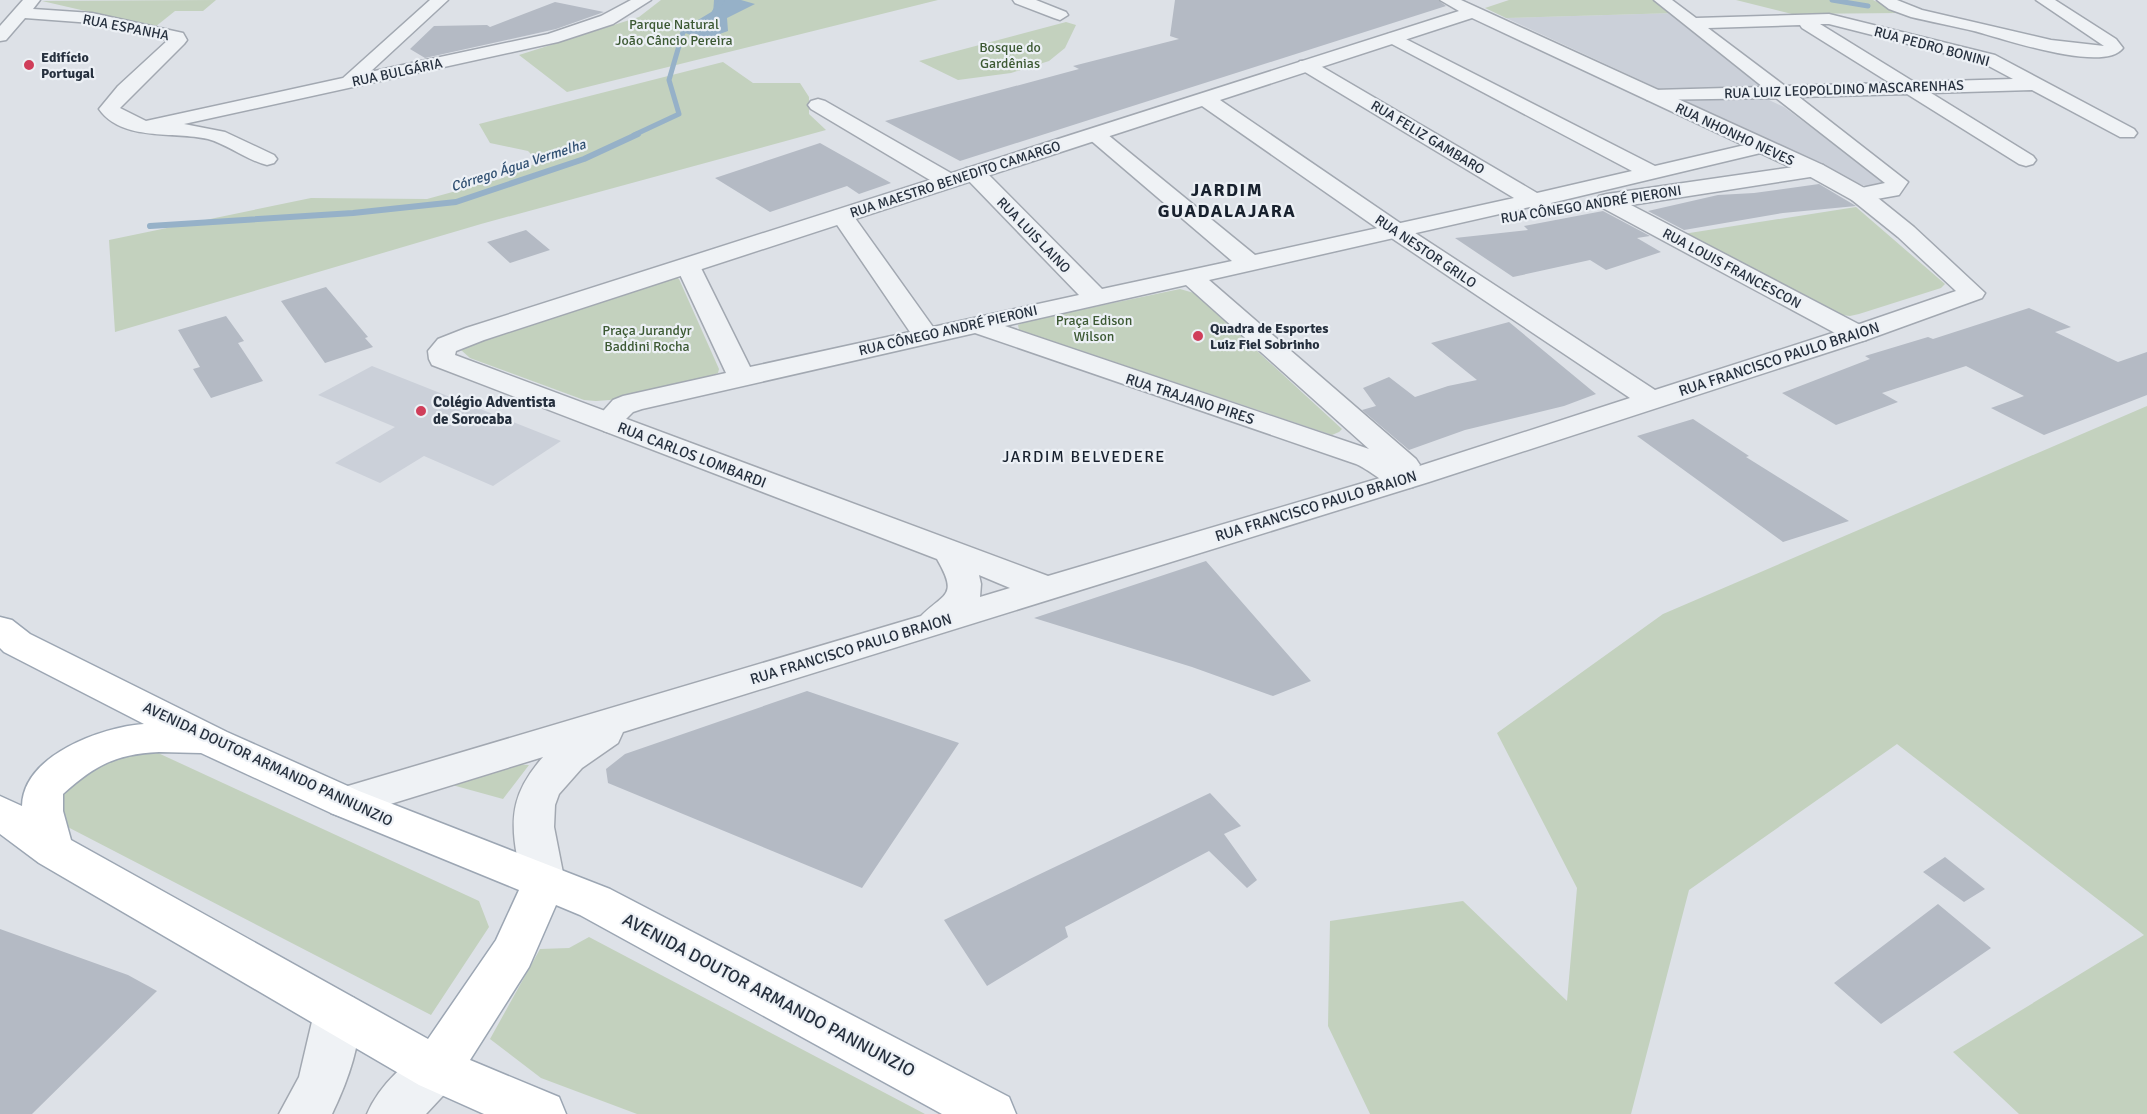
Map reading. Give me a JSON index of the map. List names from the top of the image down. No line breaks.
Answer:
{"streets":{"main road":["AVENIDA DOUTOR ARMANDO PANNUNZIO"],"street":["RUA ESPANHA","RUA PEDRO BONINI","RUA BULGÁRIA","RUA LUIZ LEOPOLDINO MASCARENHAS","RUA NHONHO NEVES","RUA FELIZ GAMBARO","RUA MAESTRO BENEDITO CAMARGO","RUA CÔNEGO ANDRÉ PIERONI","RUA LUIS LAINO","RUA NESTOR GRILO","RUA LOUIS FRANCESCON","RUA FRANCISCO PAULO BRAION","RUA TRAJANO PIRES","RUA CARLOS LOMBARDI"]},"crossings":[["RUA ESPANHA","RUA BULGÁRIA"],["RUA PEDRO BONINI","RUA LUIZ LEOPOLDINO MASCARENHAS"],["RUA LUIZ LEOPOLDINO MASCARENHAS","RUA NHONHO NEVES"],["RUA NHONHO NEVES","RUA MAESTRO BENEDITO CAMARGO"],["RUA NHONHO NEVES","RUA CÔNEGO ANDRÉ PIERONI"],["RUA NHONHO NEVES","RUA FRANCISCO PAULO BRAION"],["RUA FELIZ GAMBARO","RUA MAESTRO BENEDITO CAMARGO"],["RUA FELIZ GAMBARO","RUA CÔNEGO ANDRÉ PIERONI"],["RUA MAESTRO BENEDITO CAMARGO","RUA LUIS LAINO"],["RUA MAESTRO BENEDITO CAMARGO","RUA NESTOR GRILO"],["RUA MAESTRO BENEDITO CAMARGO","RUA CARLOS LOMBARDI"],["RUA CÔNEGO ANDRÉ PIERONI","RUA LUIS LAINO"],["RUA CÔNEGO ANDRÉ PIERONI","RUA NESTOR GRILO"],["RUA CÔNEGO ANDRÉ PIERONI","RUA LOUIS FRANCESCON"],["RUA CÔNEGO ANDRÉ PIERONI","RUA TRAJANO PIRES"],["RUA CÔNEGO ANDRÉ PIERONI","RUA CARLOS LOMBARDI"],["RUA NESTOR GRILO","RUA FRANCISCO PAULO BRAION"],["RUA LOUIS FRANCESCON","RUA FRANCISCO PAULO BRAION"],["RUA FRANCISCO PAULO BRAION","RUA TRAJANO PIRES"],["RUA FRANCISCO PAULO BRAION","RUA CARLOS LOMBARDI"],["RUA FRANCISCO PAULO BRAION","AVENIDA DOUTOR ARMANDO PANNUNZIO"]],"districts":["JARDIM GUADALAJARA","JARDIM BELVEDERE"],"water":["Córrego Água Vermelha"],"parks":["Parque Natural João Câncio Pereira","Bosque do Gardênias","Praça Edison Wilson","Praça Jurandyr Baddini Rocha"],"places":["Edifício Portugal","Quadra de Esportes Luiz Fiel Sobrinho","Colégio Adventista de Sorocaba"]}
